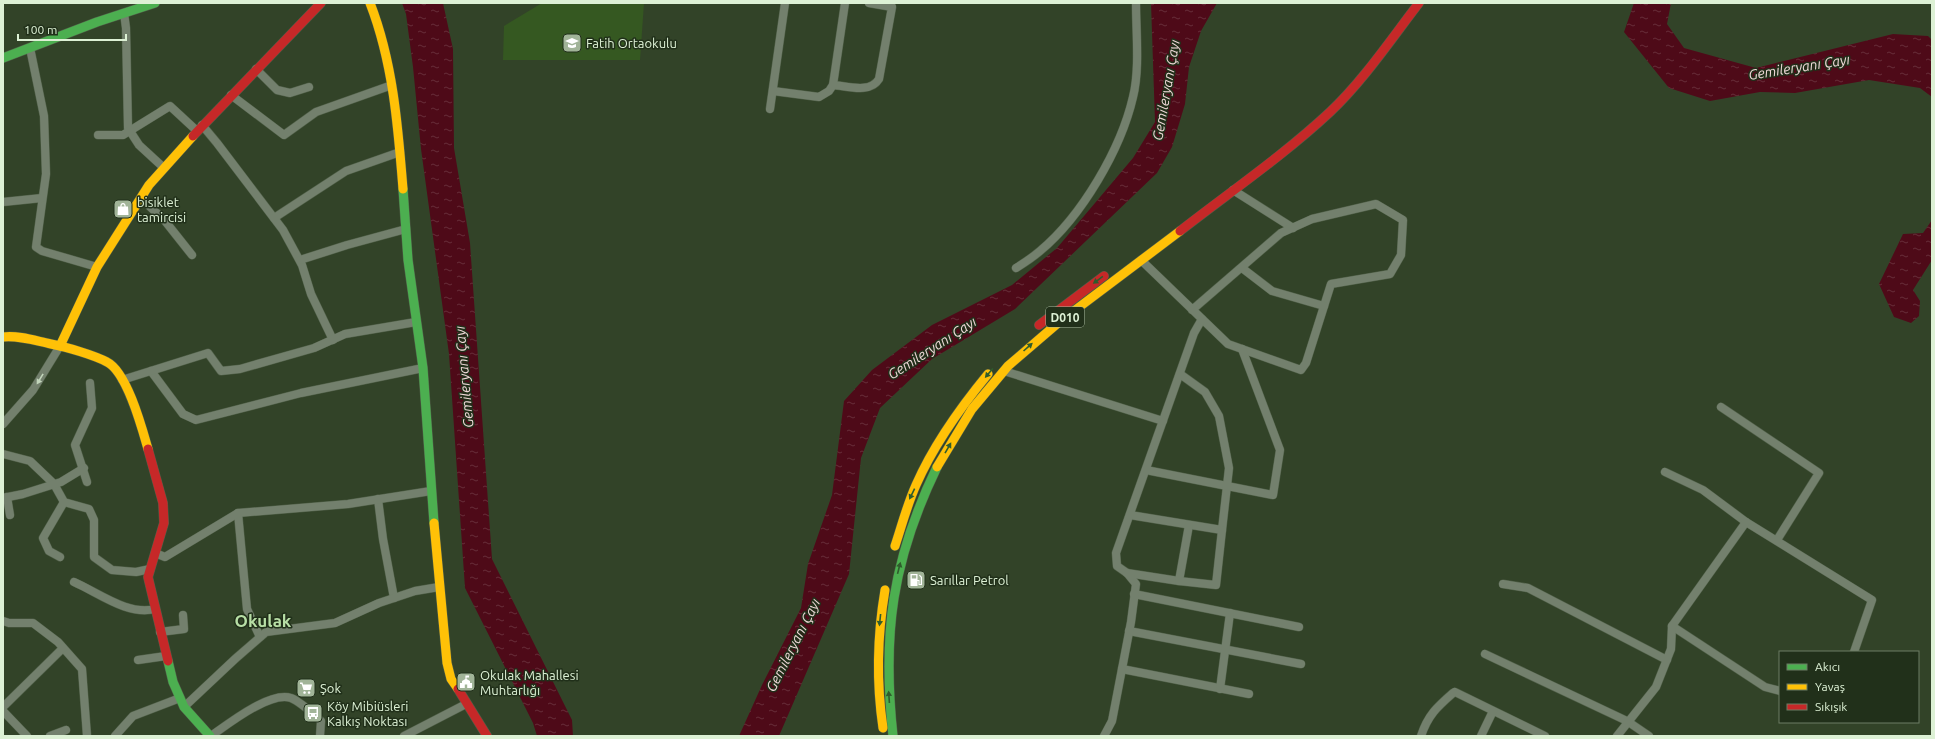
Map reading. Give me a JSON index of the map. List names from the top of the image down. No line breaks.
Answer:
{"streets":{"main road":["D010"]},"districts":["Okulak"],"water":["Gemileryanı Çayı"],"places":{"school or university":["Fatih Ortaokulu"],"shop":["bisiklet tamircisi"],"fuel station":["Sarıllar Petrol"],"public building":["Okulak Mahallesi Muhtarlığı"],"supermarket":["Şok"],"bus stop":["Köy Mibiüsleri Kalkış Noktası"]},"legend":["Akıcı","Yavaş","Sıkışık"],"scale_bar":"100 m"}
